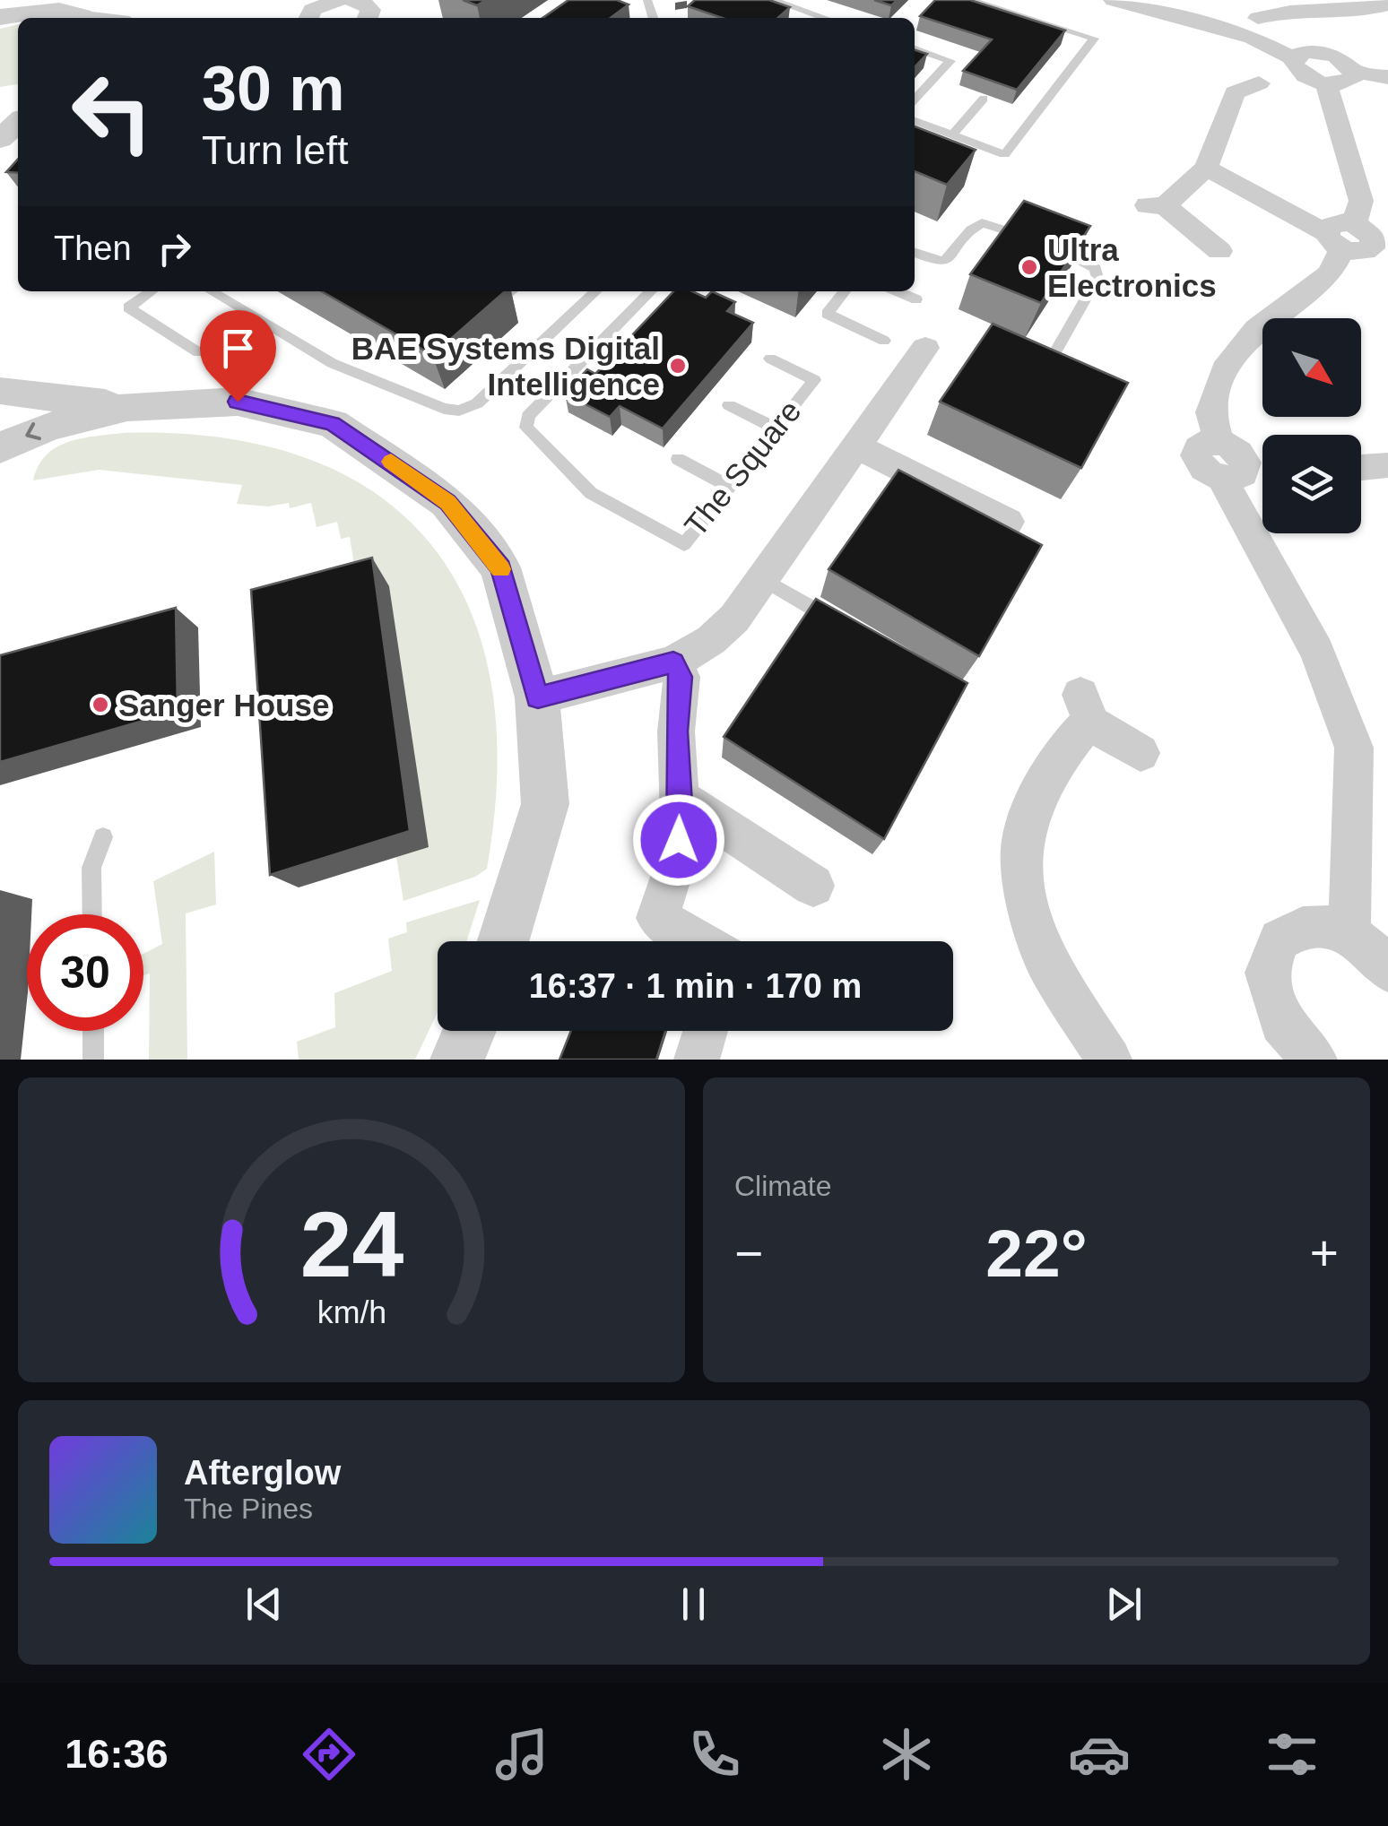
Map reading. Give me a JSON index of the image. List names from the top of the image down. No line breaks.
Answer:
{"streets":{"lane":["The Square"]},"places":["Ultra Electronics","BAE Systems Digital Intelligence","Sanger House"],"north":"bottom right","page":{"turn":["30 m","Turn left"],"then":"Then","limit":"30","trip":"16:37 · 1 min · 170 m","tile":"Climate","heat":["−","22°","+"],"song":["Afterglow","The Pines"],"tabs":"16:36","gauge":["24","km/h"]}}
